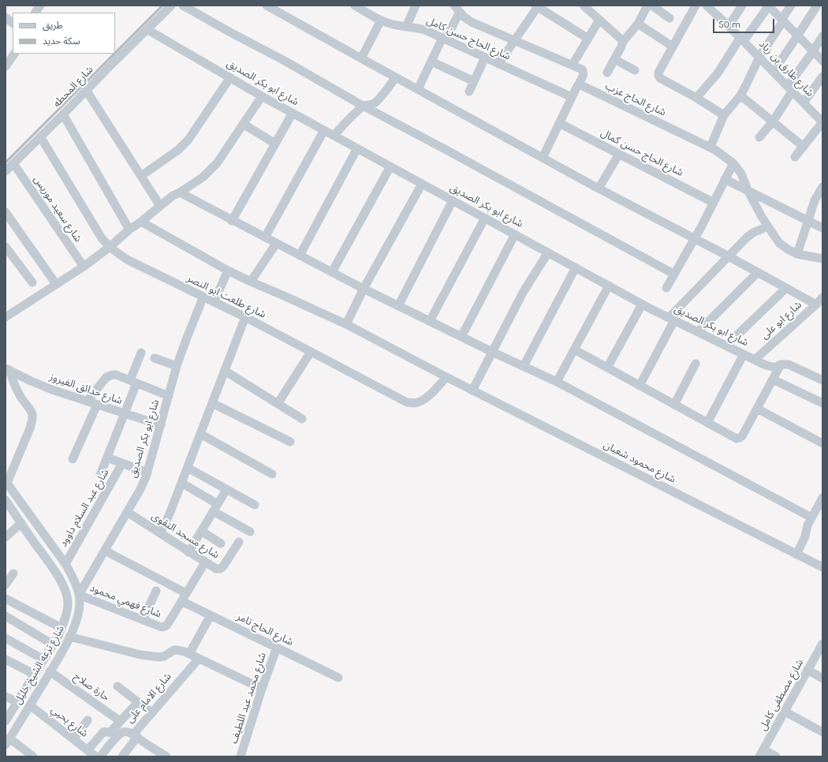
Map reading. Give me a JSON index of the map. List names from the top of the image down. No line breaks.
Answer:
{"streets":{"street":["شارع الحاج حسن كامل","شارع طارق بن زياد","شارع ابو بكر الصديق","شارع المحطه","شارع الحاج عزب","شارع الحاج حسن كمال","شارع سعيد موريس","شارع طلعت ابو النصر","شارع ابو على","شارع حدائق الفيروز","شارع محمود شعبان","شارع عبد السلام داوود","شارع مسجد التقوى","شارع فهمي محمود","شارع الحاج تامر","شارع ترعه الشيخ خليل","حارة صلاح","شارع مصطفى كامل","شارع الامام على","شارع محمد عبد اللطيف","شارع يحيي"]},"crossings":[["شارع ابو بكر الصديق","شارع المحطه"],["شارع ابو بكر الصديق","شارع طلعت ابو النصر"],["شارع ابو بكر الصديق","شارع ابو على"],["شارع ابو بكر الصديق","شارع حدائق الفيروز"],["شارع ابو بكر الصديق","شارع مسجد التقوى"],["شارع ابو بكر الصديق","شارع فهمي محمود"],["شارع ابو بكر الصديق","شارع الحاج تامر"],["شارع ابو بكر الصديق","شارع ترعه الشيخ خليل"],["شارع المحطه","شارع سعيد موريس"],["شارع المحطه","شارع طلعت ابو النصر"],["شارع طلعت ابو النصر","شارع محمود شعبان"],["شارع حدائق الفيروز","شارع عبد السلام داوود"],["شارع عبد السلام داوود","شارع ترعه الشيخ خليل"],["شارع فهمي محمود","شارع الحاج تامر"],["شارع فهمي محمود","شارع ترعه الشيخ خليل"],["شارع الحاج تامر","شارع محمد عبد اللطيف"],["شارع ترعه الشيخ خليل","حارة صلاح"],["شارع ترعه الشيخ خليل","شارع يحيي"]],"legend":["طريق","سكة حديد"],"scale_bar":"50 m"}
